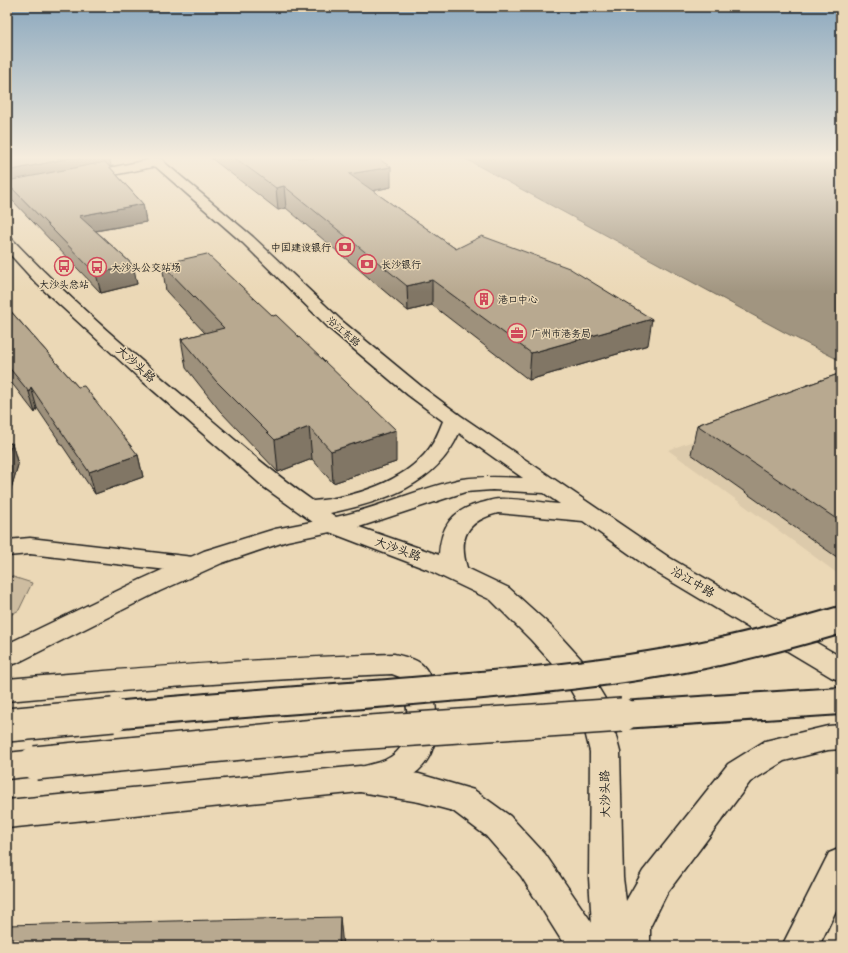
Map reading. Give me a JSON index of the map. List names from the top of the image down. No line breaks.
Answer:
{"streets":{"main road":["沿江东路","大沙头路","沿江中路"]},"crossings":[["沿江东路","沿江中路"]],"places":{"bank":["中国建设银行","长沙银行"],"bus stop":["大沙头总站","大沙头公交站场"],"building":["港口中心"],"office":["广州市港务局"]}}
